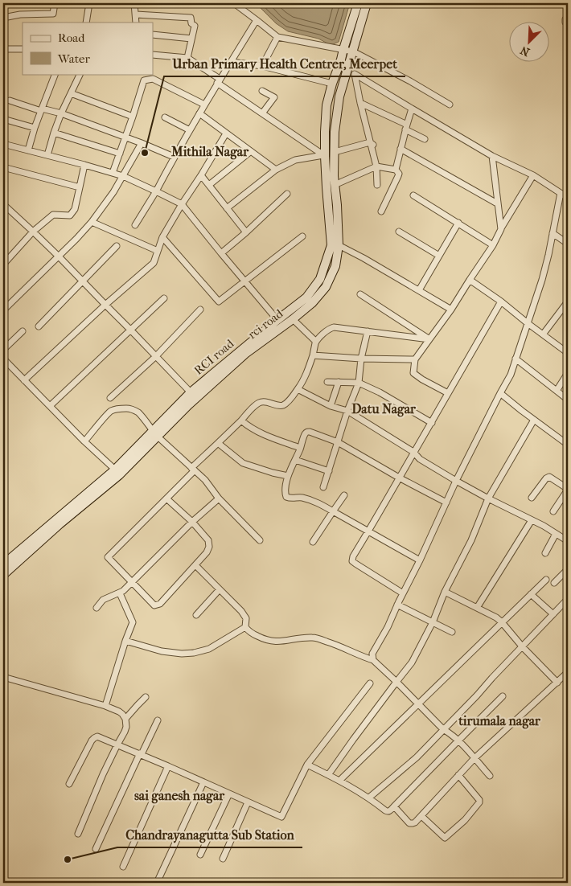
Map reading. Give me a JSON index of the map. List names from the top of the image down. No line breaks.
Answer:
{"streets":{"main road":["rci road","RCI road"]},"crossings":[["rci road","RCI road"]],"districts":["Mithila Nagar","Datu Nagar","tirumala nagar","sai ganesh nagar"],"places":["Urban Primary Health Centrer, Meerpet","Chandrayanagutta Sub Station"],"legend":["Road","Water"],"north":"bottom left"}
